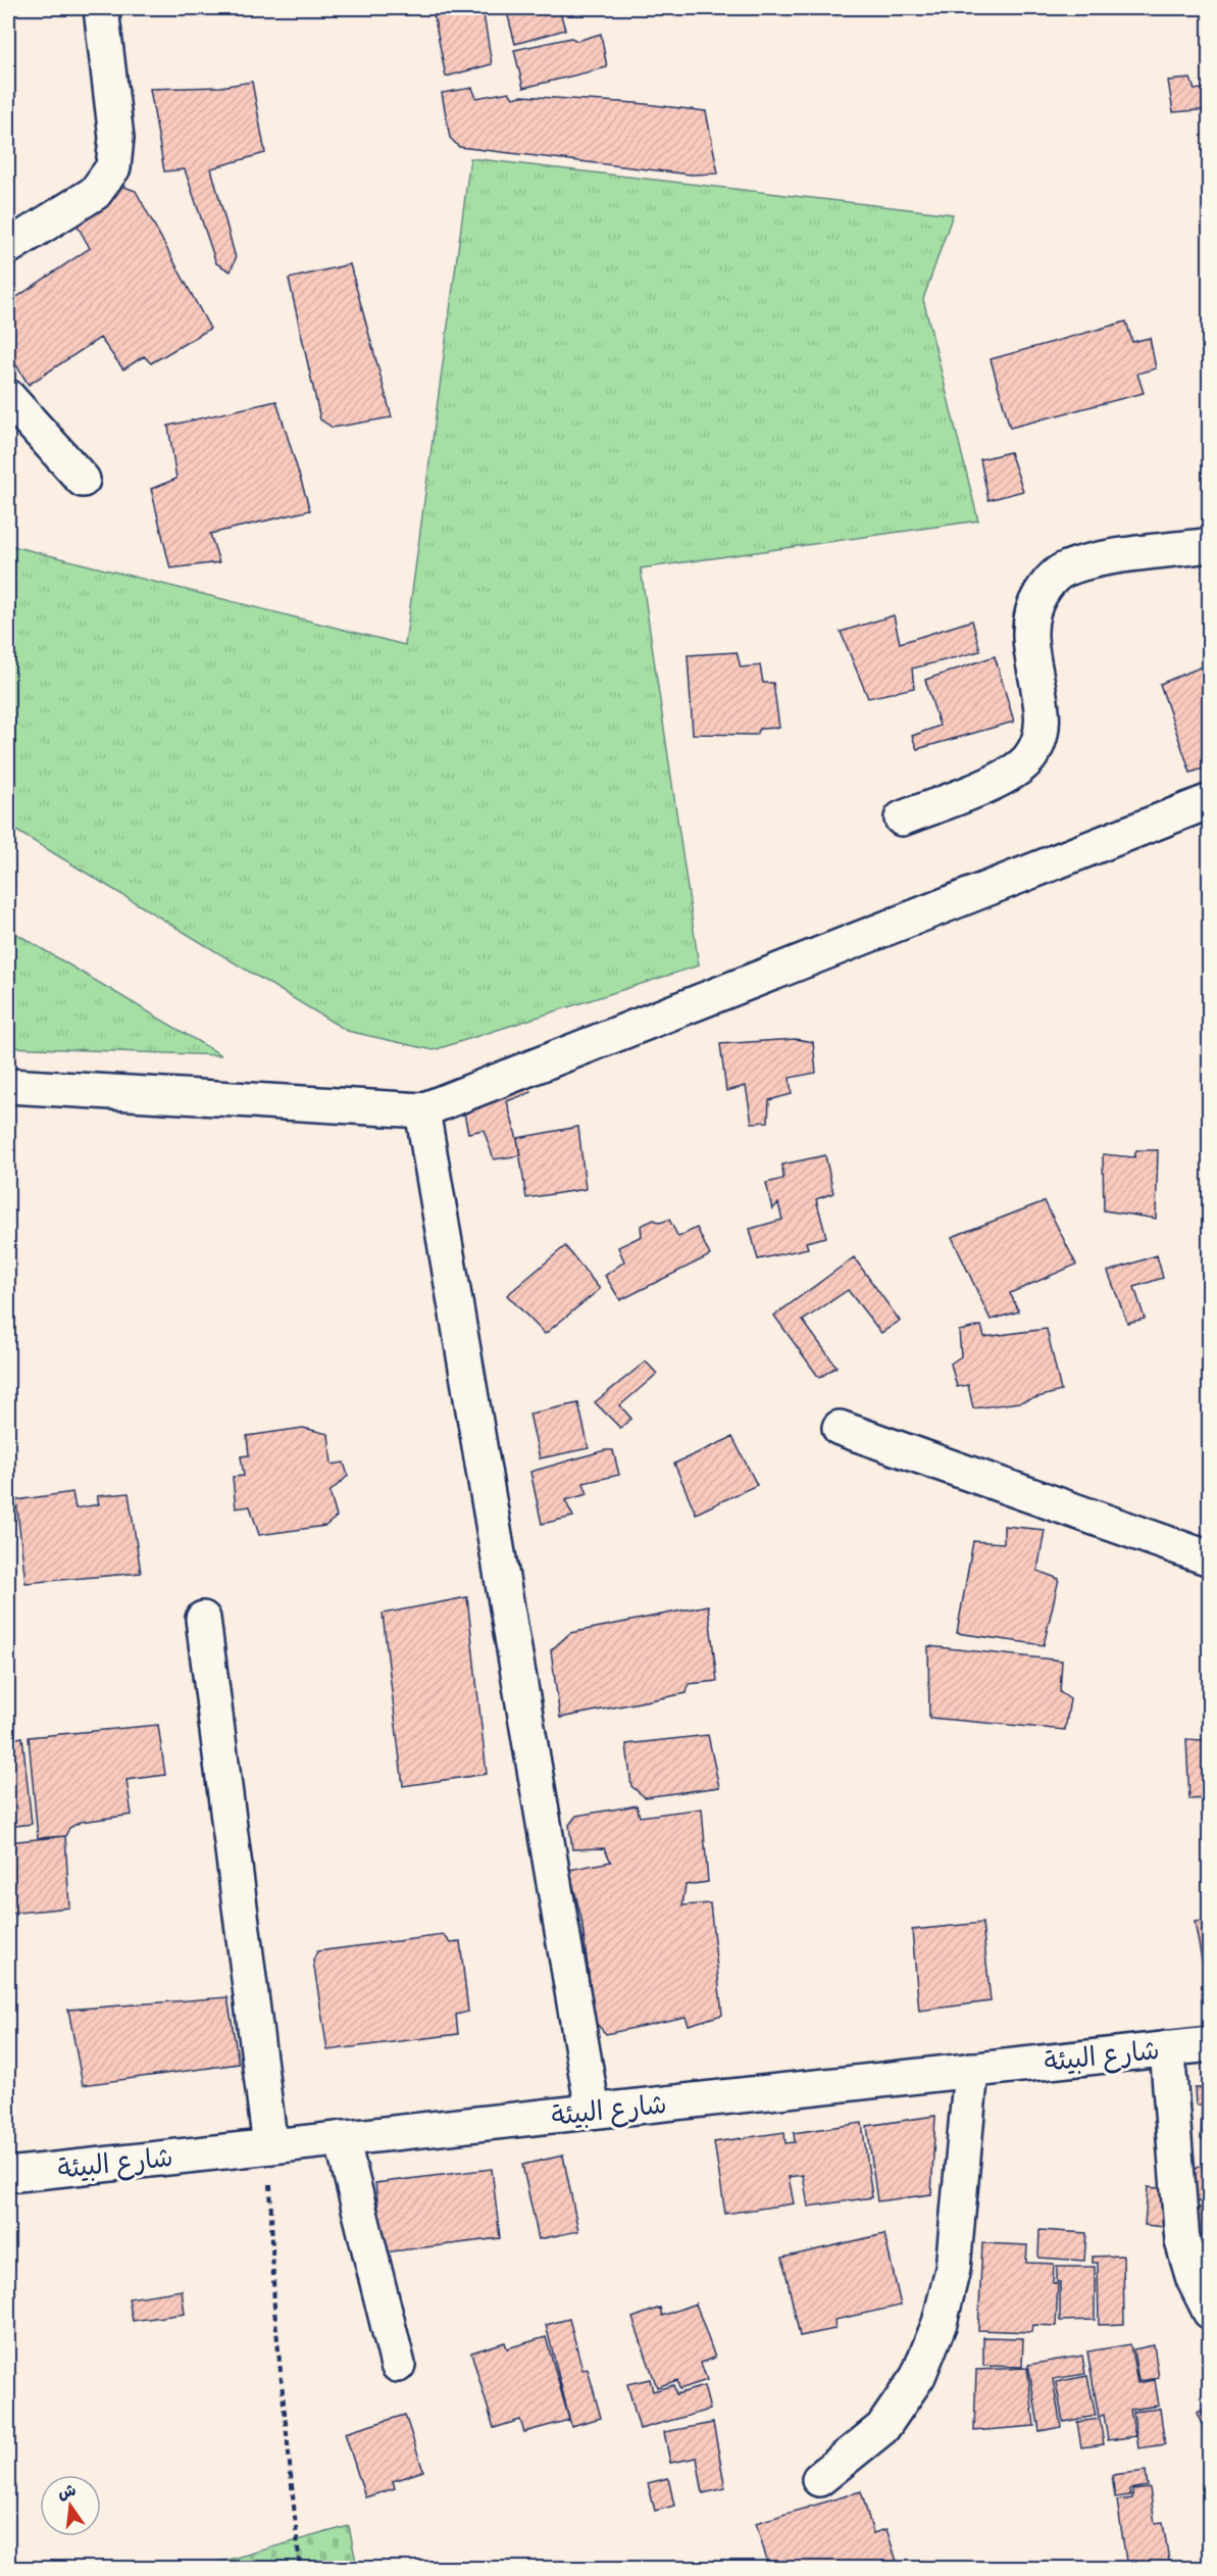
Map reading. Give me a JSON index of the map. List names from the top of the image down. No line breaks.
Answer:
{"streets":{"street":["شارع البيئة"]},"north":"top"}
